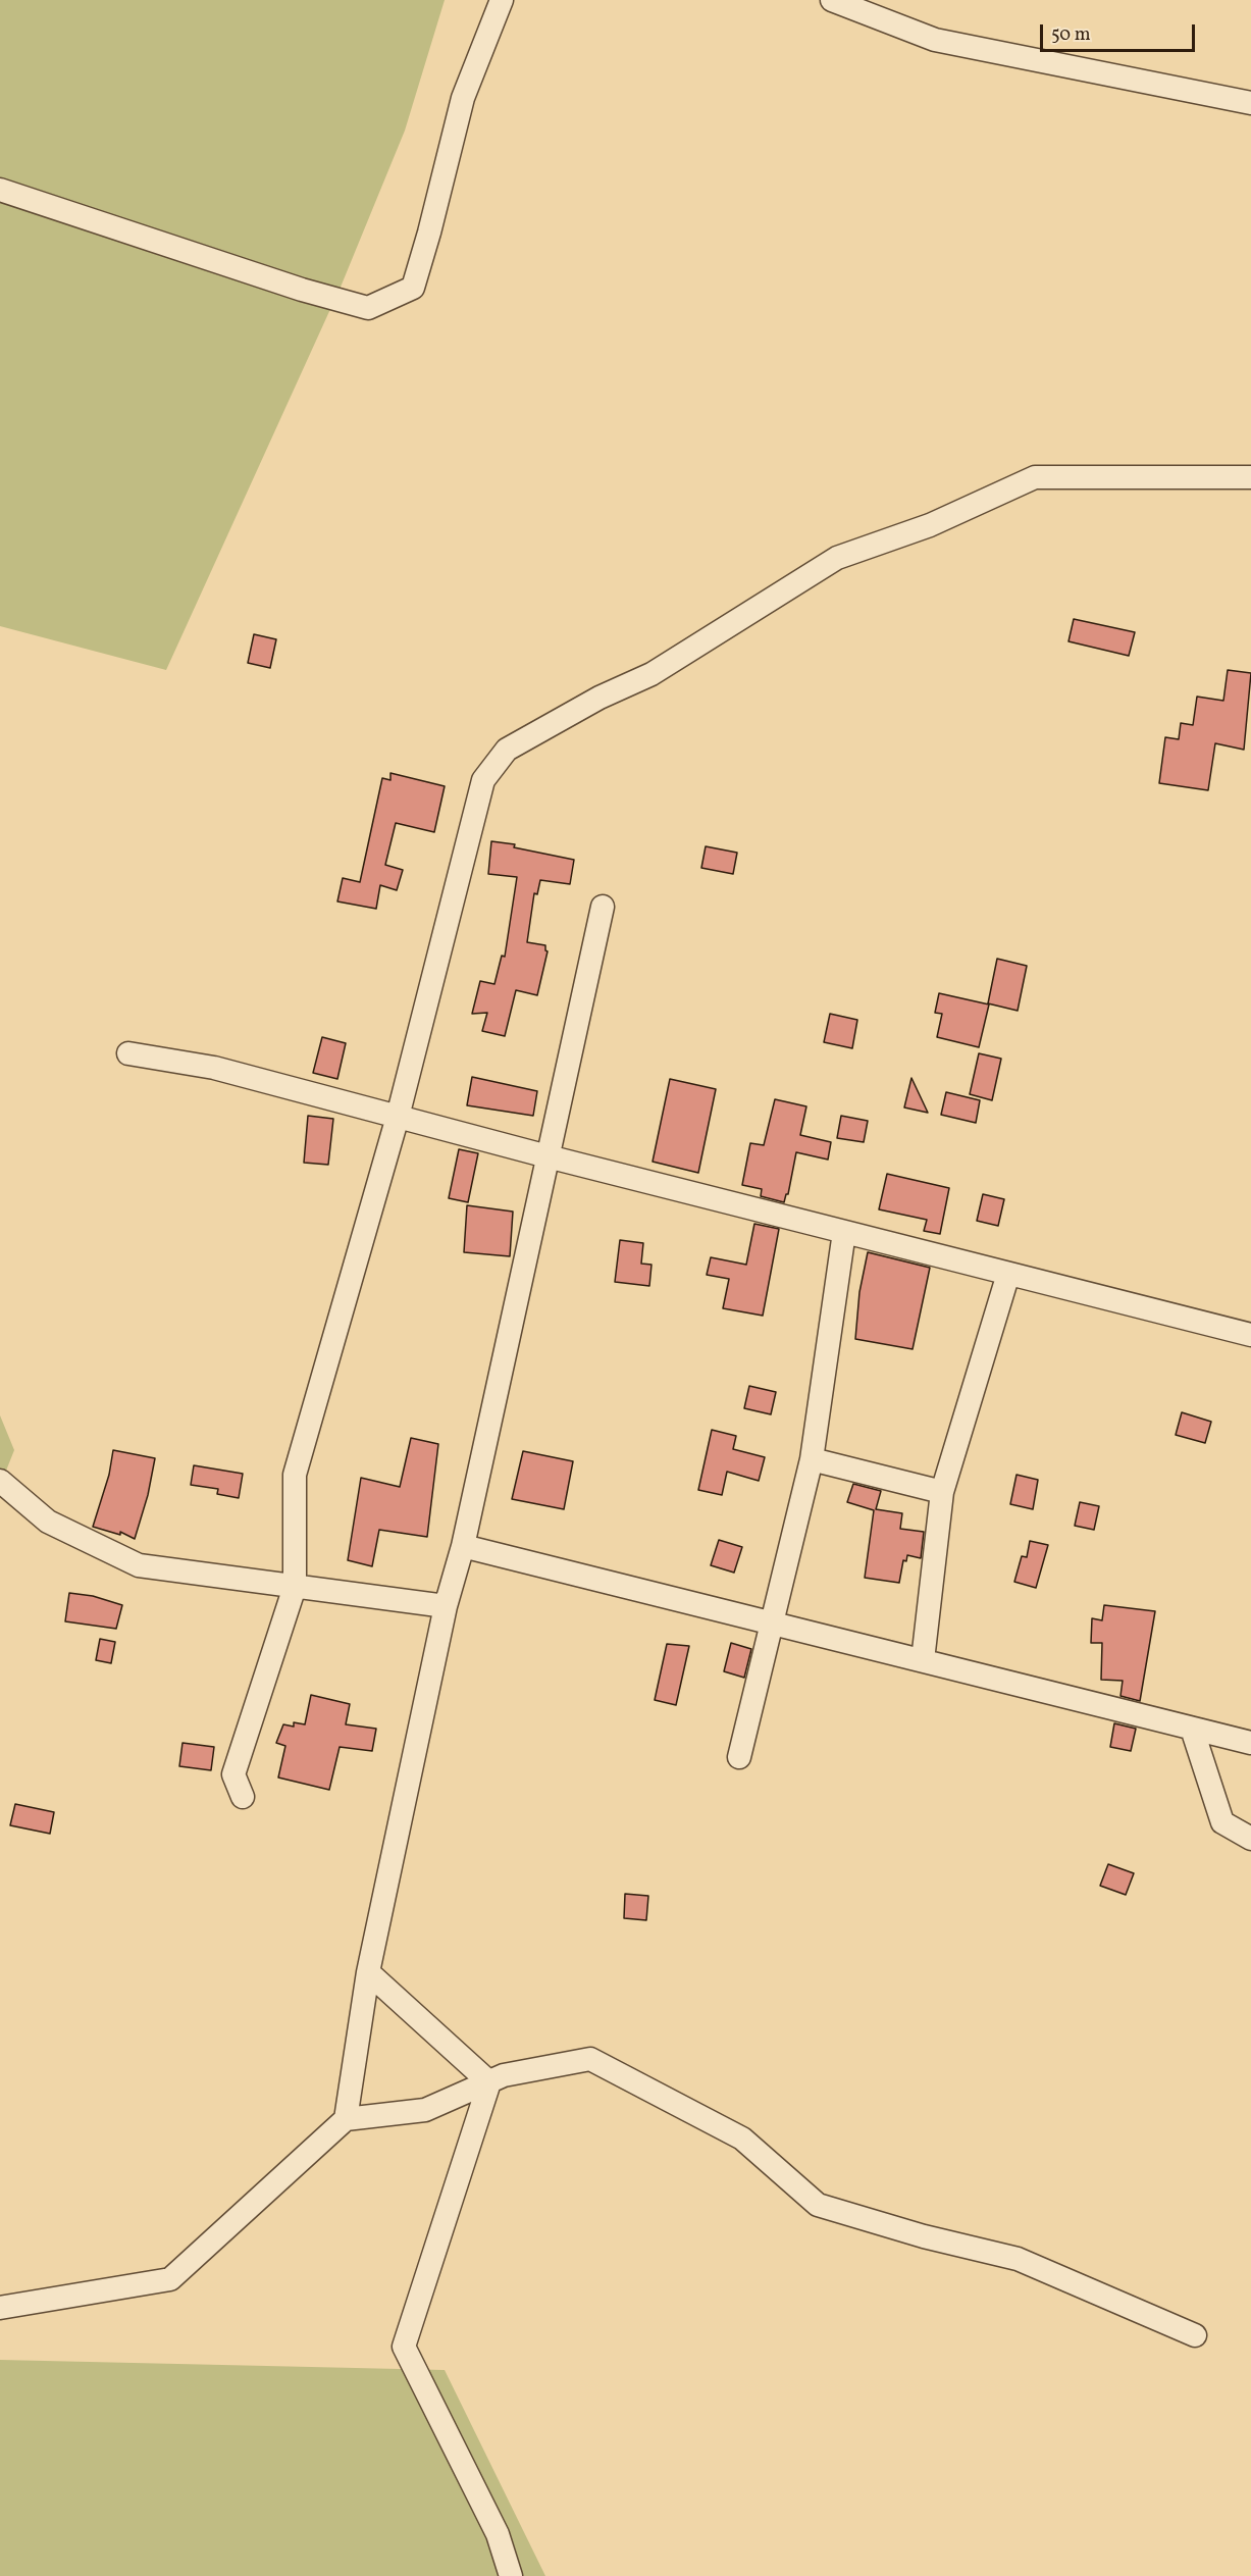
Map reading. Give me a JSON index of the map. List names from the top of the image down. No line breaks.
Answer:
{"scale_bar":"50 m"}
